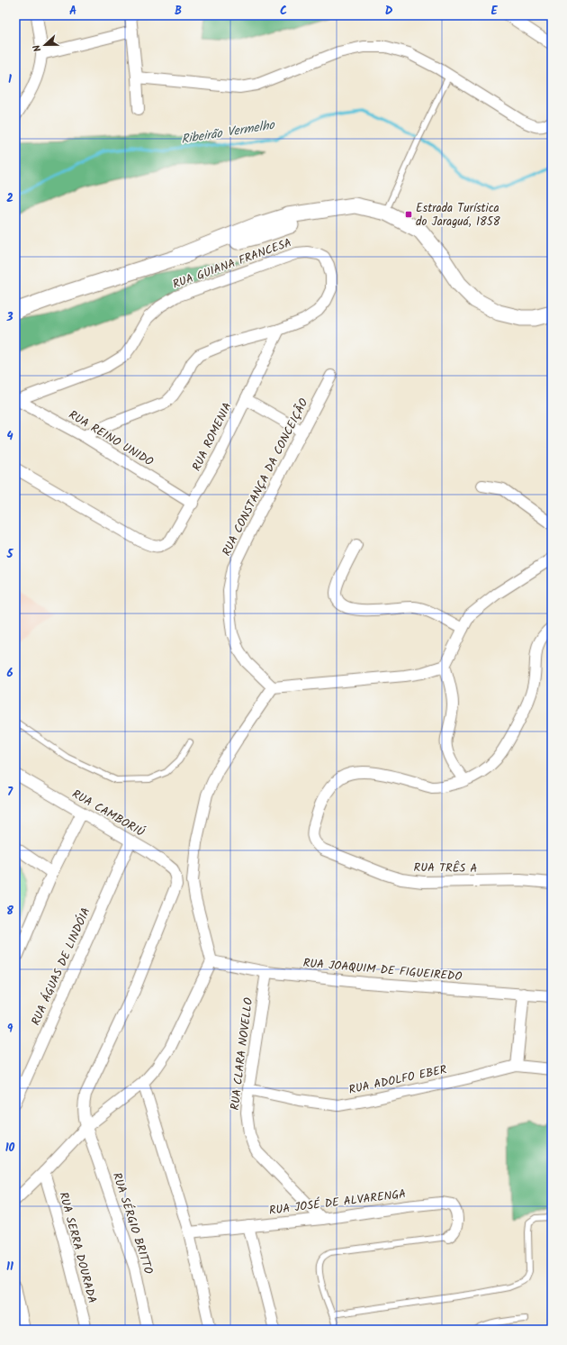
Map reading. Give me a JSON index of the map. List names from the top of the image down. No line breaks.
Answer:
{"streets":{"street":["RUA GUIANA FRANCESA","RUA ROMENIA","RUA REINO UNIDO","RUA CONSTANÇA DA CONCEIÇÃO","RUA CAMBORIÚ","RUA TRÊS A","RUA ÁGUAS DE LINDÓIA","RUA JOAQUIM DE FIGUEIREDO","RUA CLARA NOVELLO","RUA ADOLFO EBER","RUA JOSÉ DE ALVARENGA","RUA SÉRGIO BRITTO","RUA SERRA DOURADA"]},"crossings":[["RUA GUIANA FRANCESA","RUA ROMENIA"],["RUA GUIANA FRANCESA","RUA REINO UNIDO"],["RUA ROMENIA","RUA REINO UNIDO"],["RUA CAMBORIÚ","RUA ÁGUAS DE LINDÓIA"],["RUA CAMBORIÚ","RUA SÉRGIO BRITTO"],["RUA JOAQUIM DE FIGUEIREDO","RUA CLARA NOVELLO"],["RUA CLARA NOVELLO","RUA ADOLFO EBER"],["RUA CLARA NOVELLO","RUA JOSÉ DE ALVARENGA"]],"water":["Ribeirão Vermelho"],"places":{"transit":["Estrada Turística do Jaraguá, 1858"]},"north":"left","grid":{"columns":["A","B","C","D","E"],"rows":["1","2","3","4","5","6","7","8","9","10","11"]}}
